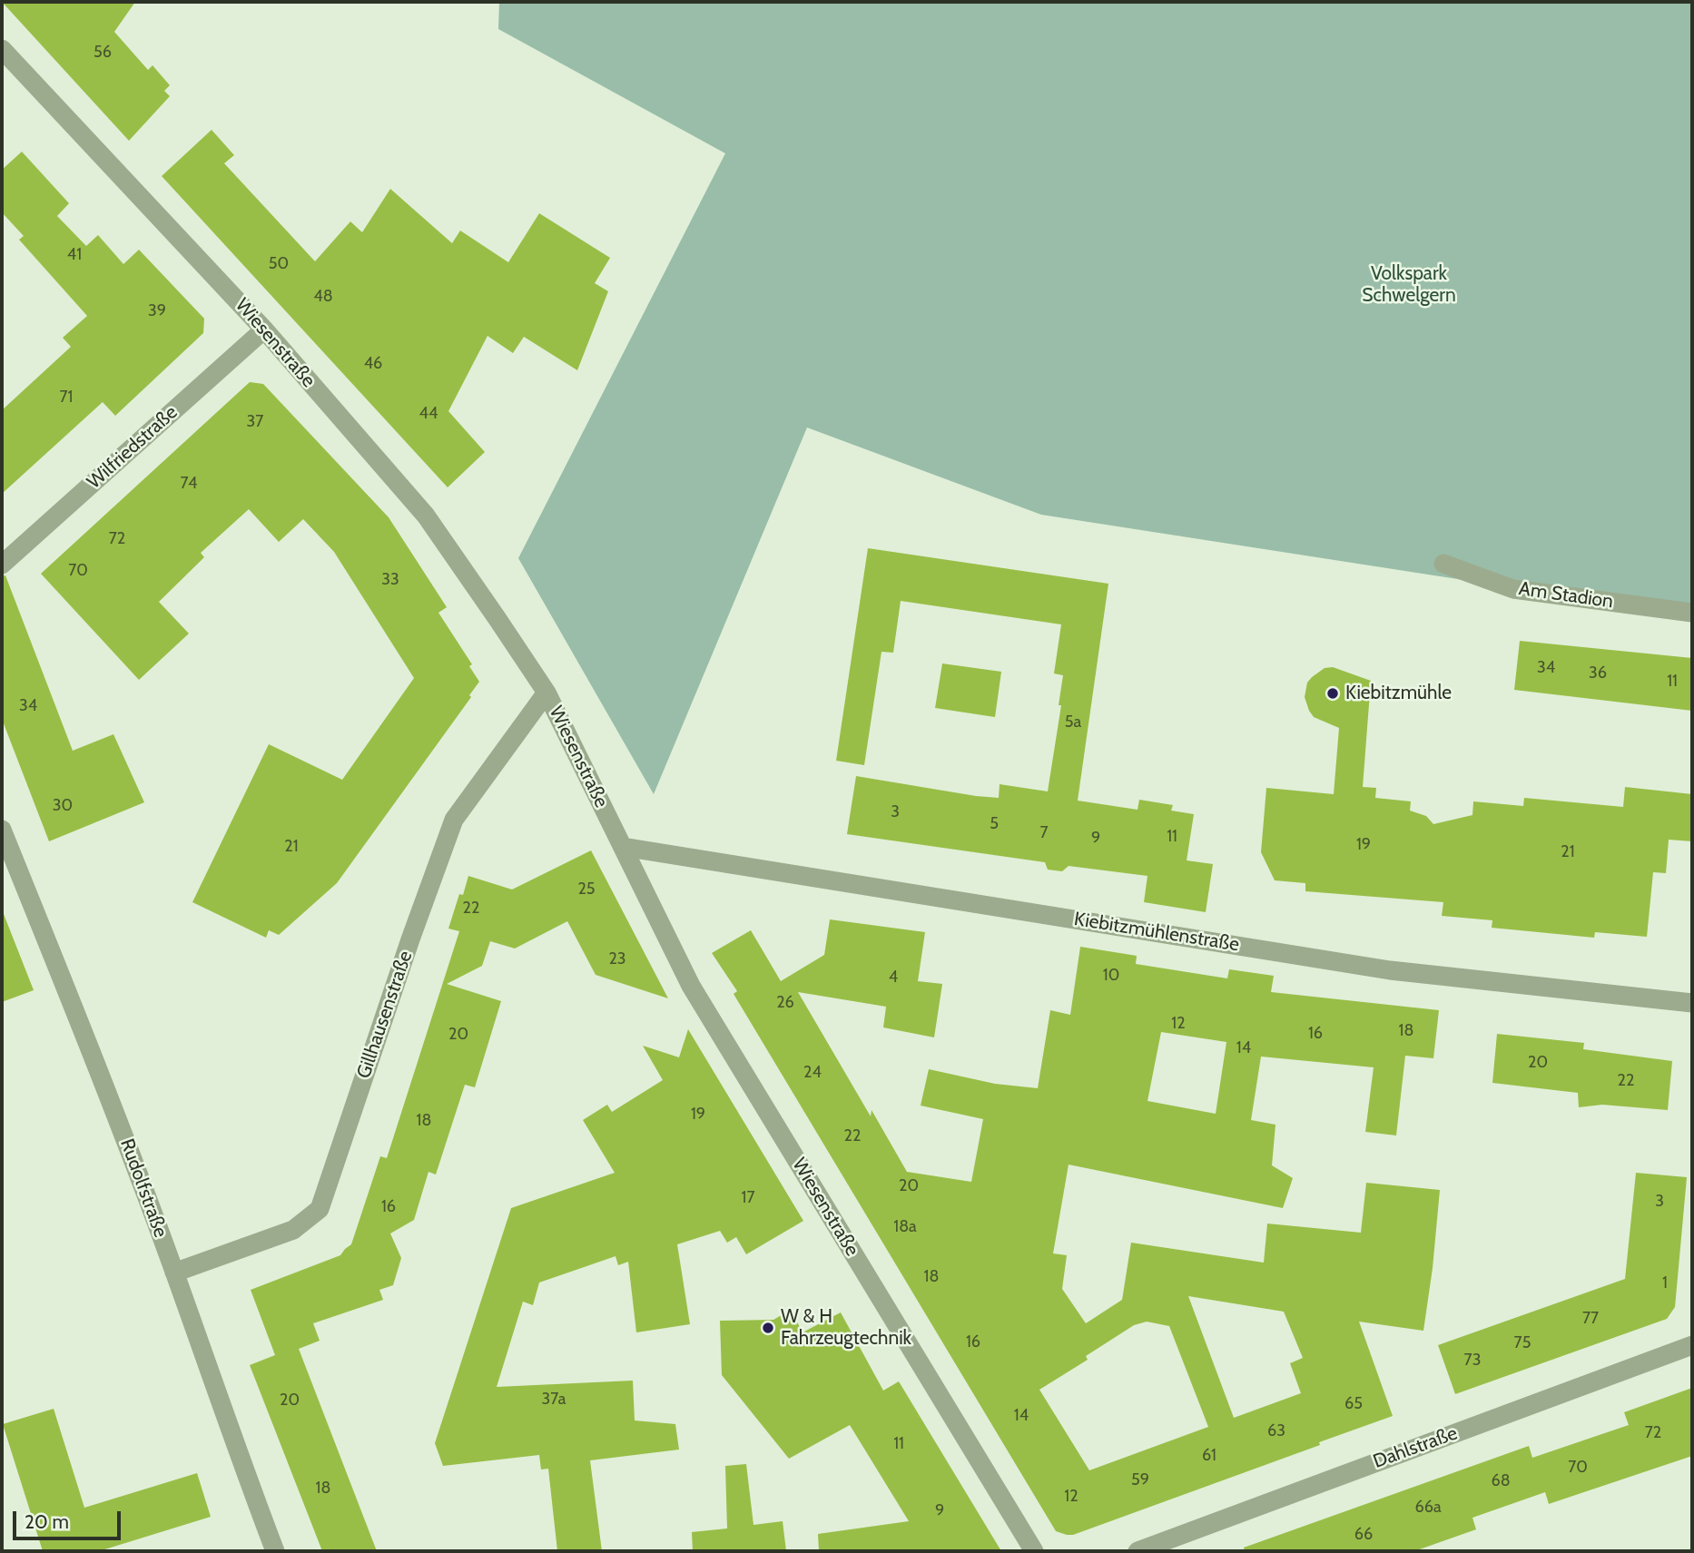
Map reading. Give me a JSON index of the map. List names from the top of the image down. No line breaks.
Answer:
{"streets":{"street":["Wiesenstraße","Wilfriedstraße","Am Stadion","Kiebitzmühlenstraße","Gillhausenstraße","Rudolfstraße","Dahlstraße"]},"crossings":[["Wiesenstraße","Wilfriedstraße"],["Wiesenstraße","Kiebitzmühlenstraße"],["Wiesenstraße","Gillhausenstraße"],["Gillhausenstraße","Rudolfstraße"]],"parks":["Volkspark Schwelgern"],"places":["Kiebitzmühle","W & H Fahrzeugtechnik"],"house_numbers":["56","41","50","48","39","46","71","44","37","74","72","70","33","34","36","11","34","5a","30","3","5","7","11","9","19","21","21","25","22","23","10","4","26","12","18","16","20","14","20","24","22","19","18","22","20","17","3","16","18a","18","1","77","16","75","73","37a","20","65","14","63","72","11","61","70","59","68","18","12","66a","9","66"],"scale_bar":"20 m"}
